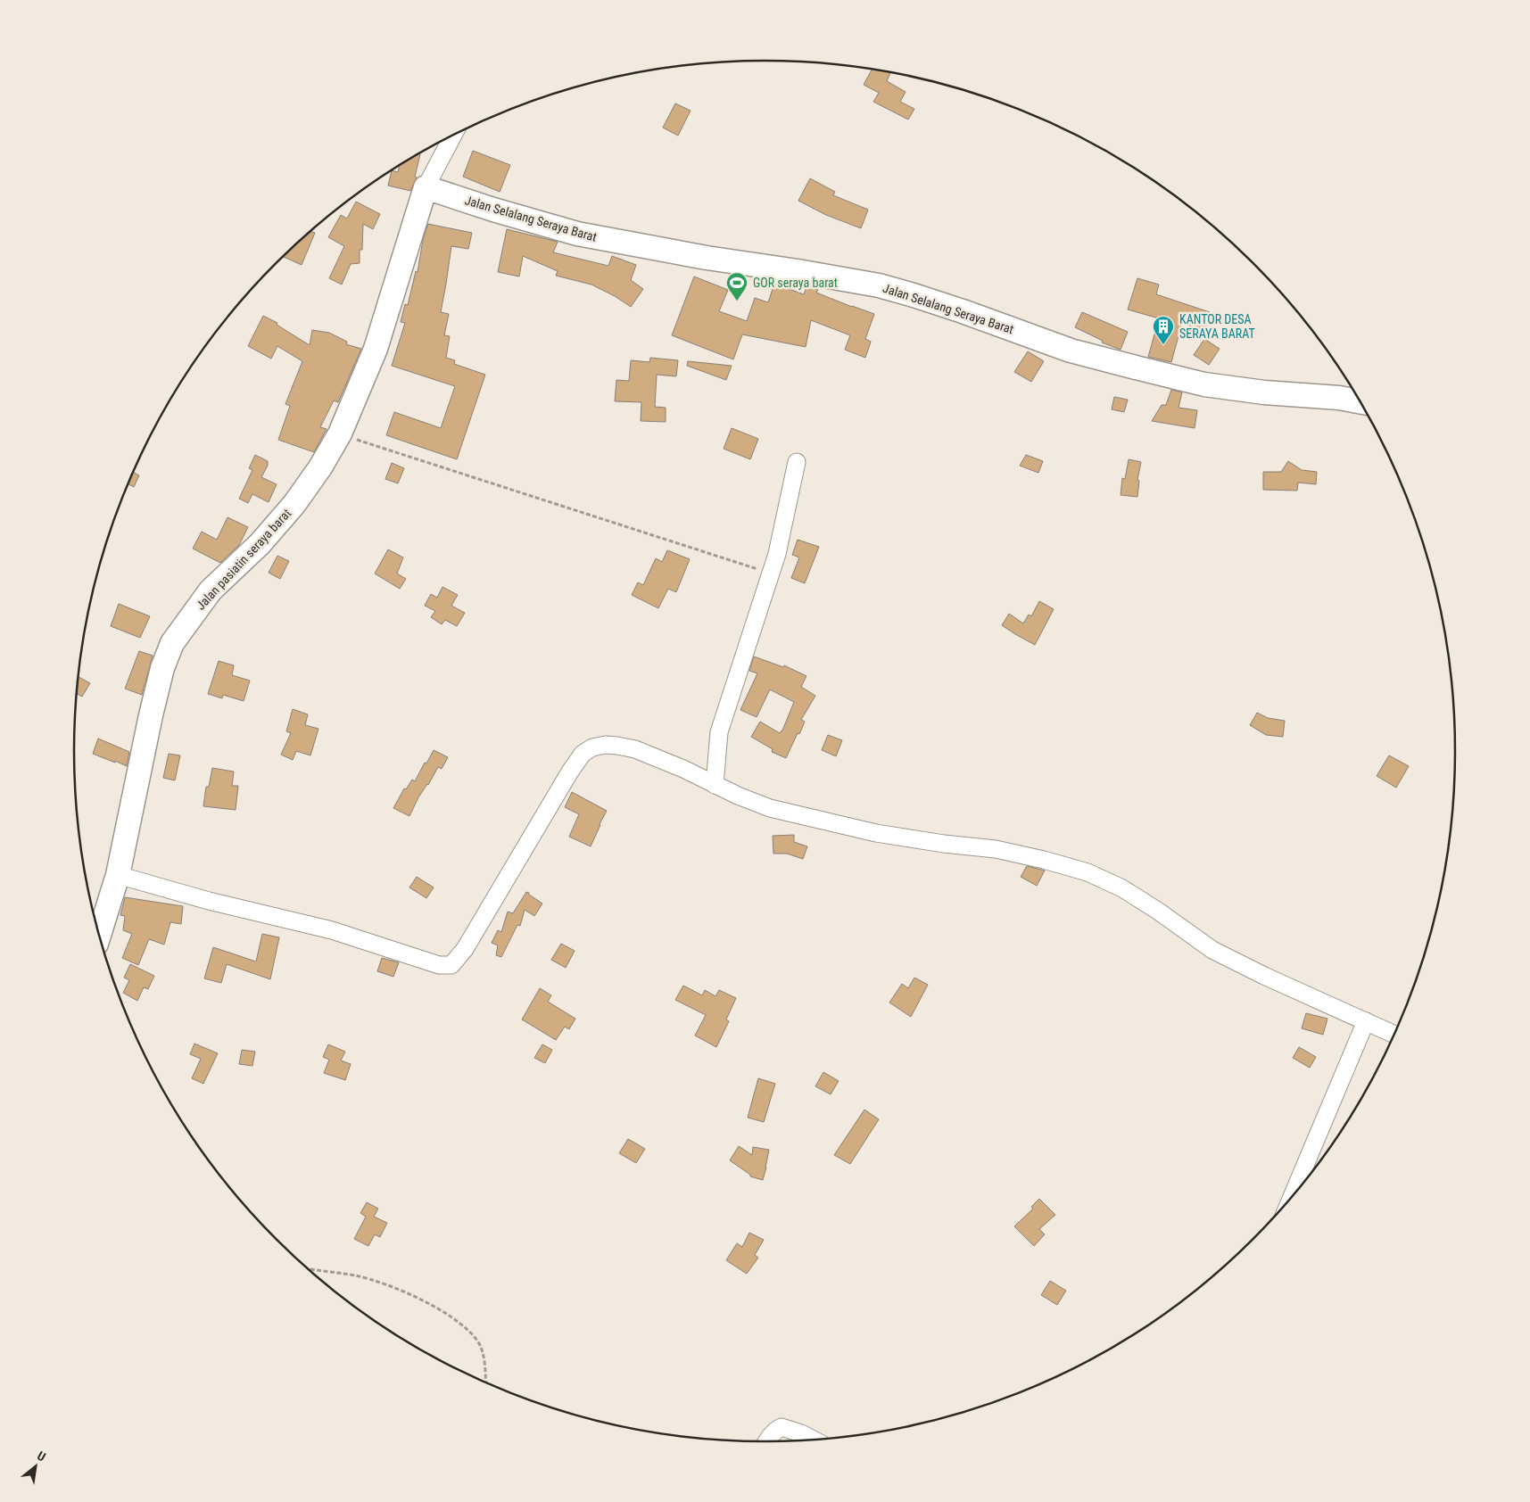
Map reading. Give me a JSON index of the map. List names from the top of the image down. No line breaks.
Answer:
{"streets":{"street":["Jalan Selalang Seraya Barat","Jalan pasiatin seraya barat"]},"crossings":[["Jalan Selalang Seraya Barat","Jalan pasiatin seraya barat"]],"places":{"sports":["GOR seraya barat"],"building":["KANTOR DESA SERAYA BARAT"]},"north":"top right"}
